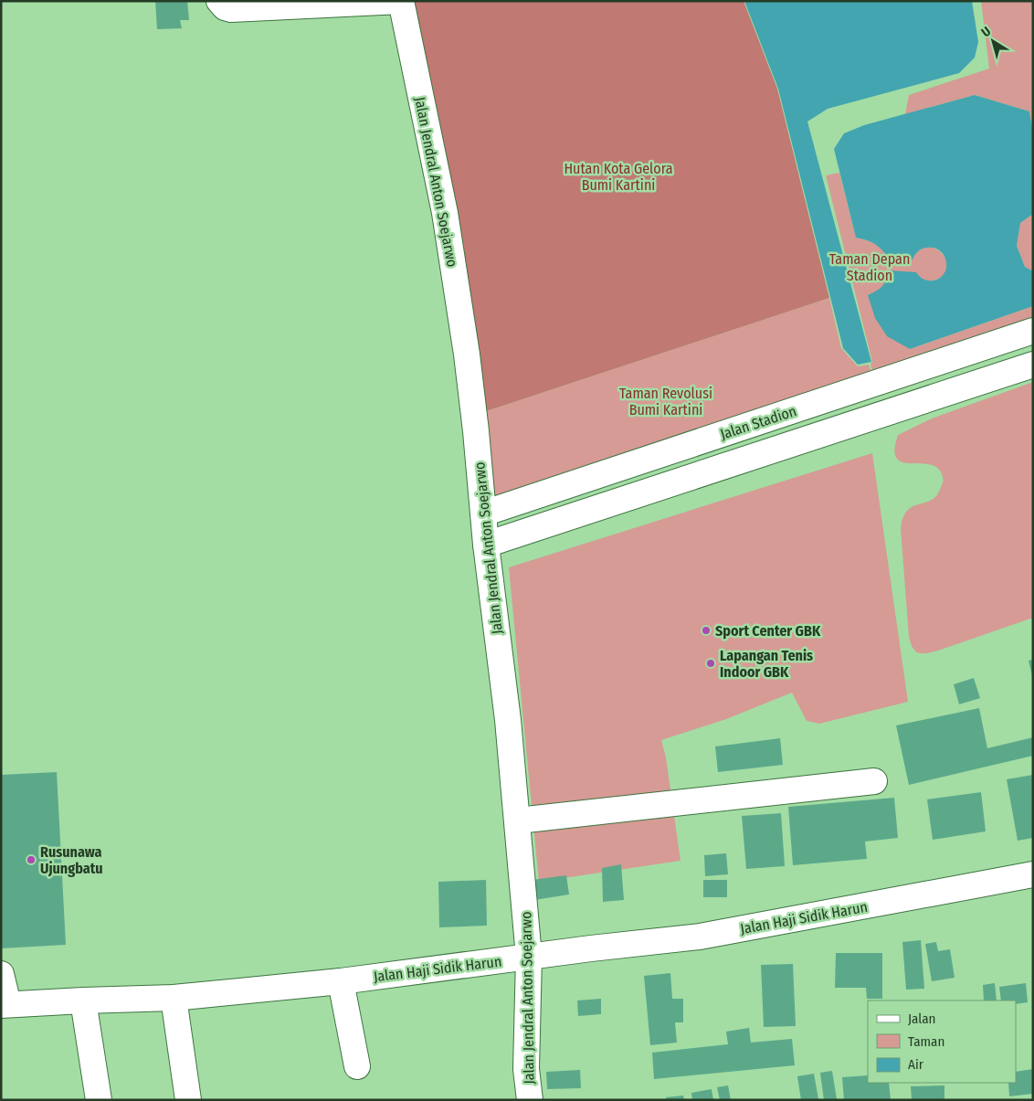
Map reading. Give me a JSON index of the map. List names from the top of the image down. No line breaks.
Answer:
{"streets":{"street":["Jalan Jendral Anton Soejarwo","Jalan Stadion","Jalan Haji Sidik Harun"]},"crossings":[["Jalan Jendral Anton Soejarwo","Jalan Stadion"],["Jalan Jendral Anton Soejarwo","Jalan Haji Sidik Harun"]],"parks":["Hutan Kota Gelora Bumi Kartini","Taman Depan Stadion","Taman Revolusi Bumi Kartini"],"places":["Sport Center GBK","Lapangan Tenis Indoor GBK","Rusunawa Ujungbatu"],"legend":["Jalan","Taman","Air"],"north":"top left"}
